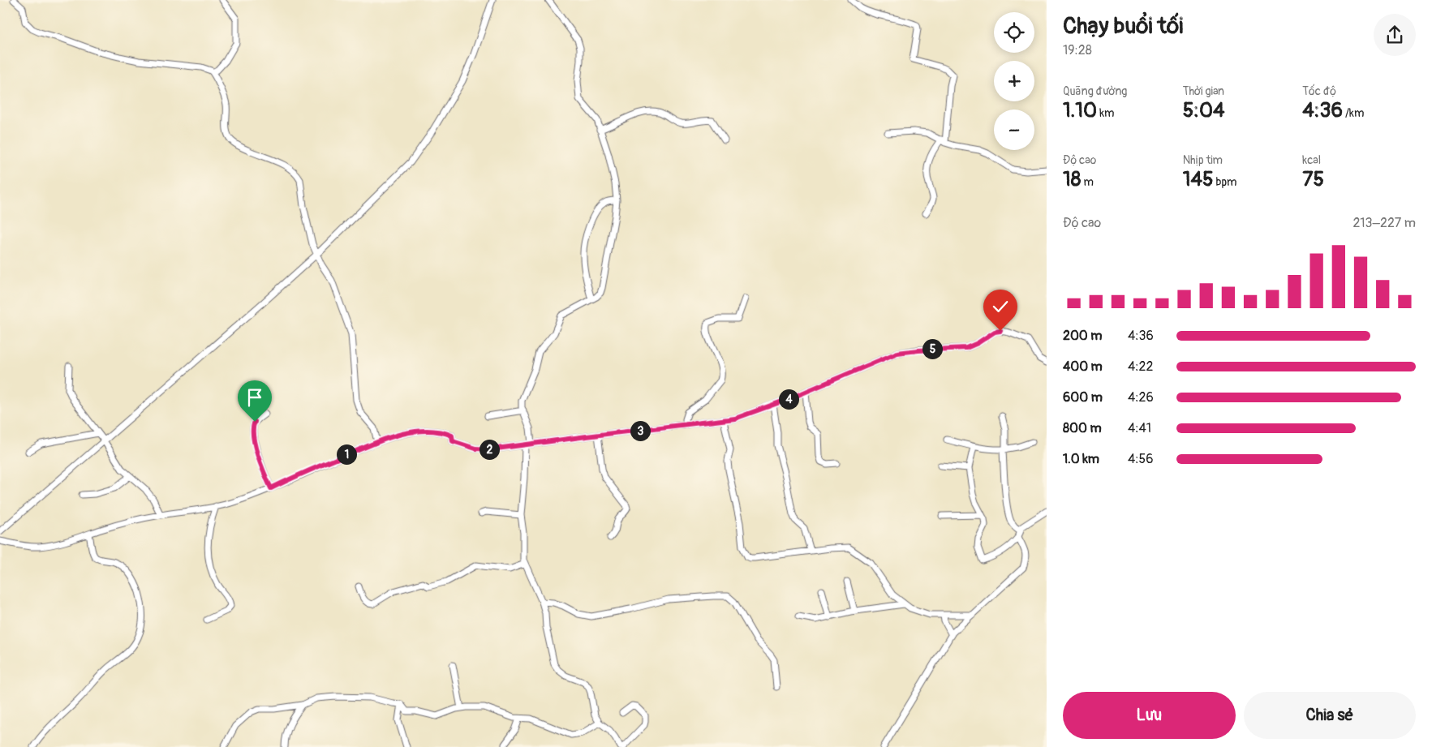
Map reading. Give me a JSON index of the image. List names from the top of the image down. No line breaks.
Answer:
{"page":{"heading":["Chạy buổi tối","19:28"],"map_buttons":["+","−"],"stats":[["Quãng đường","1.10 km"],["Thời gian","5:04"],["Tốc độ","4:36 /km"],["Độ cao","18 m"],["Nhịp tim","145 bpm"],["kcal","75"]],"chart":["Độ cao","213–227 m"],"list":[{"name":"200 m","note":"4:36"},{"name":"400 m","note":"4:22"},{"name":"600 m","note":"4:26"},{"name":"800 m","note":"4:41"},{"name":"1.0 km","note":"4:56"}],"pins":["5","4","3","2","1"],"buttons":["Lưu","Chia sẻ"]}}
